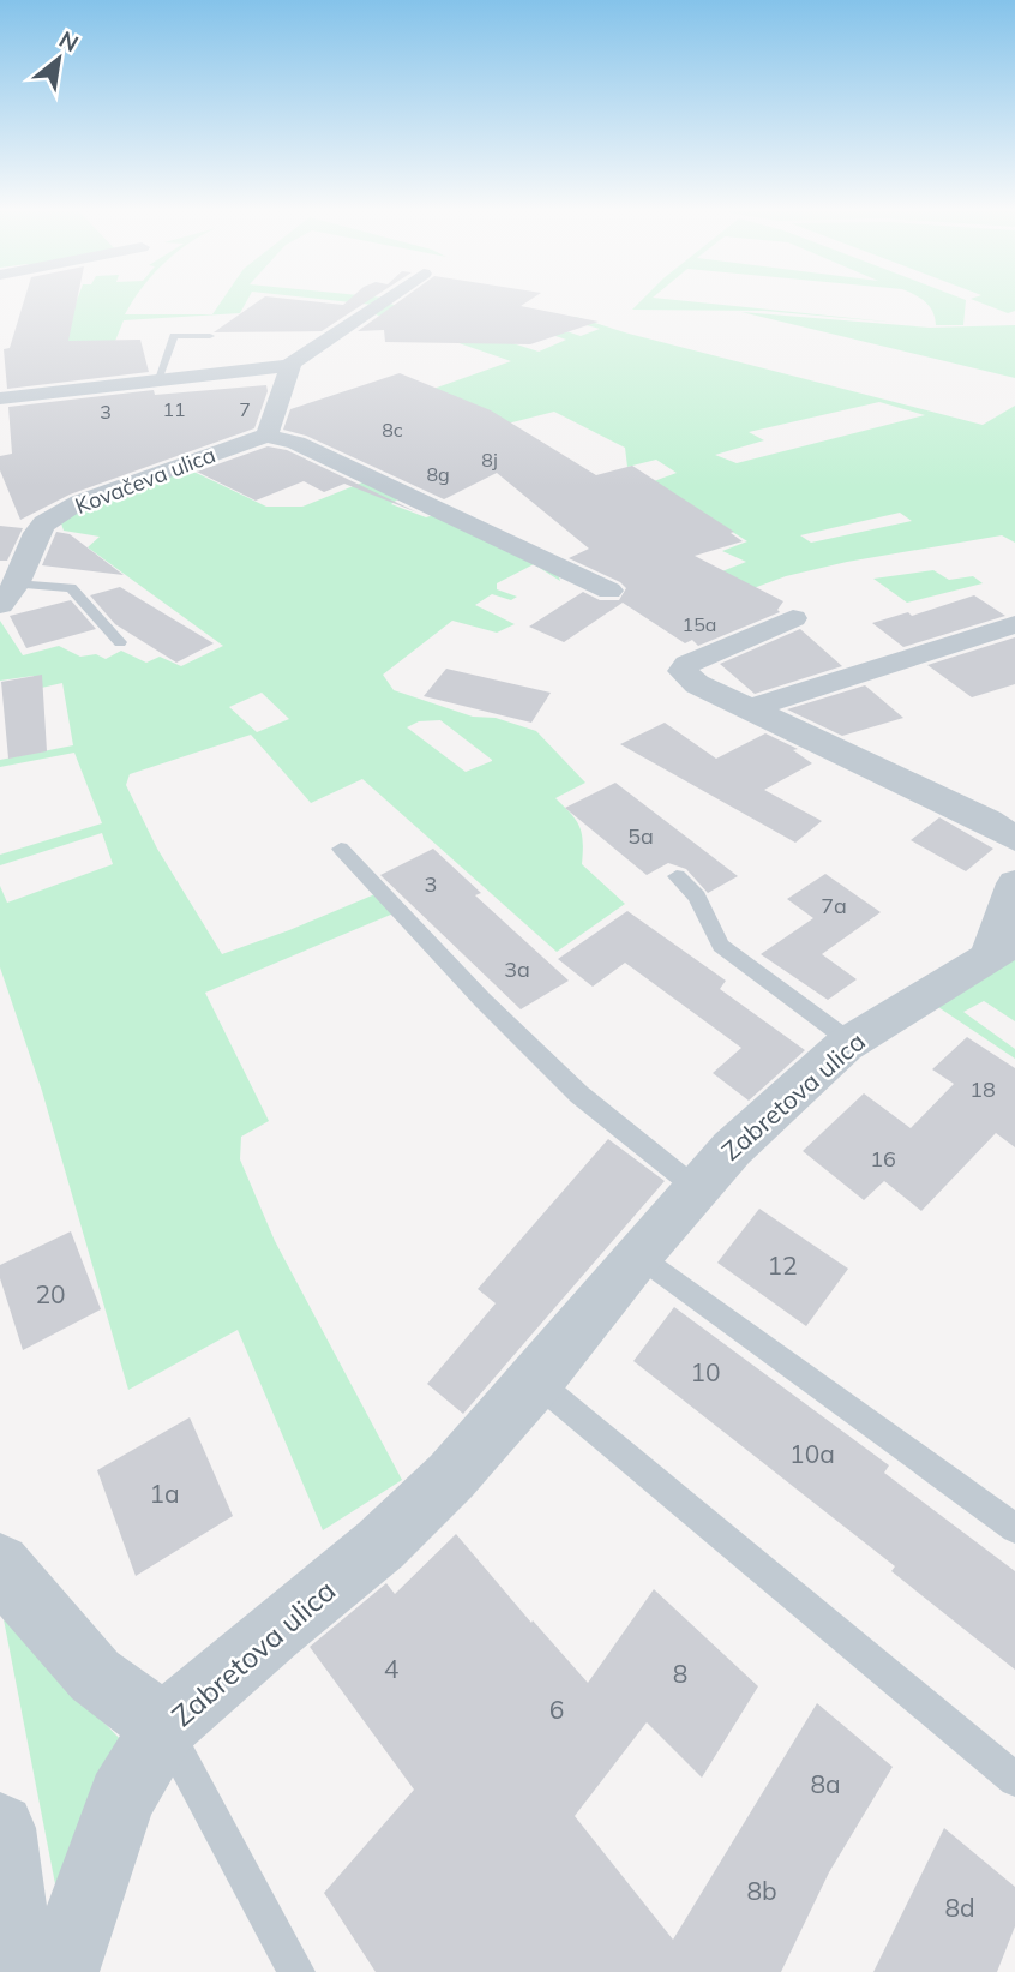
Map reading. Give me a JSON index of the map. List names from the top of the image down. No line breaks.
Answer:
{"streets":{"street":["Kovačeva ulica","Zabretova ulica"]},"house_numbers":["11","7","3","8c","8j","8g","15a","5a","3","7a","3a","18","16","12","20","10","10a","1a","4","8","6","8a","8b","8d"],"north":"top right"}
